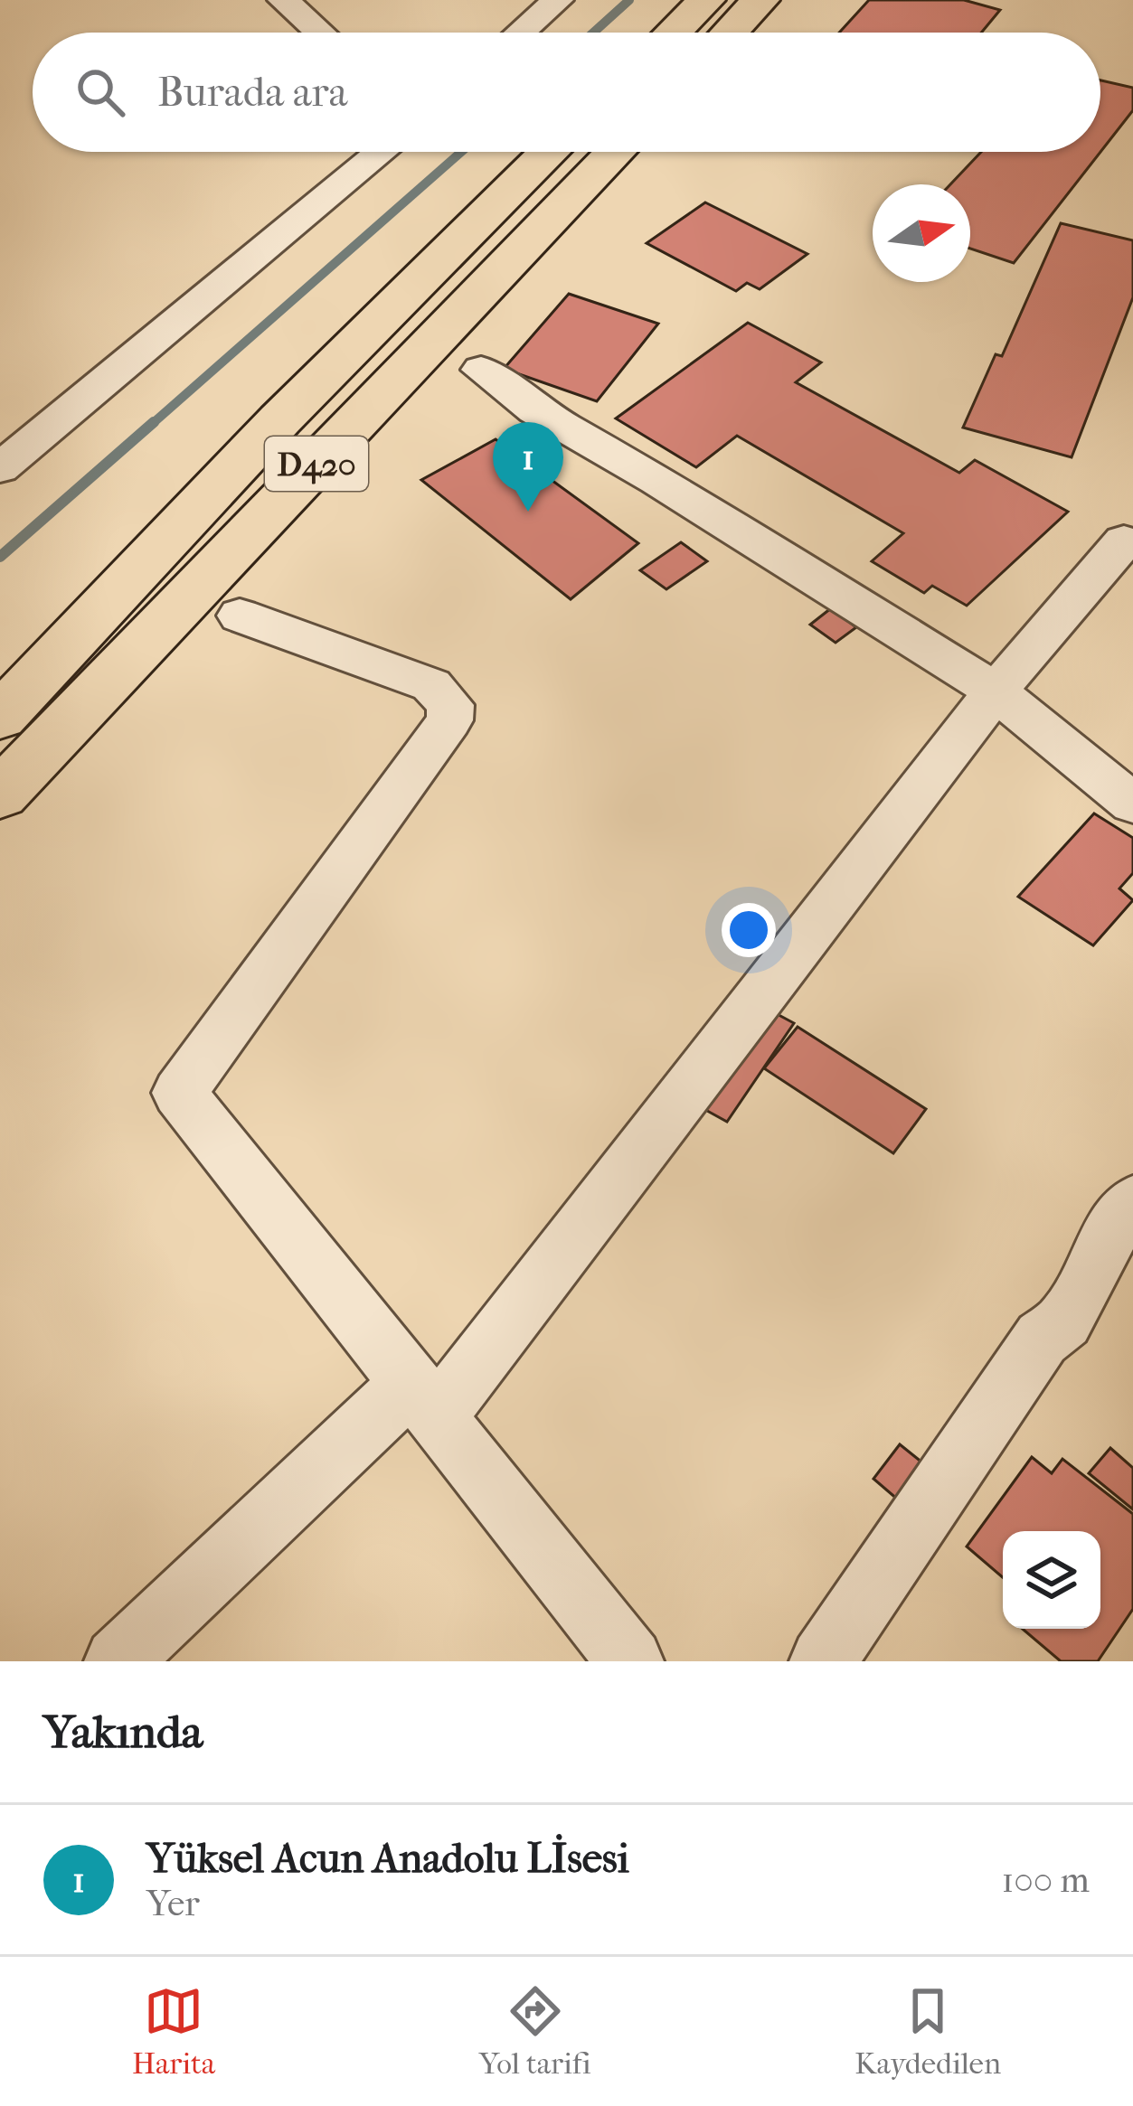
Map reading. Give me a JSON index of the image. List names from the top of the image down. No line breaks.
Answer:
{"streets":{"main road":["D420"]},"north":"right","page":{"search":"Burada ara","pins":"1","heading":"Yakında","list":[{"mark":"1","name":"Yüksel Acun Anadolu Lİsesi","note":"Yer","value":"100 m"}],"nav":["Harita","Yol tarifi","Kaydedilen"]}}
